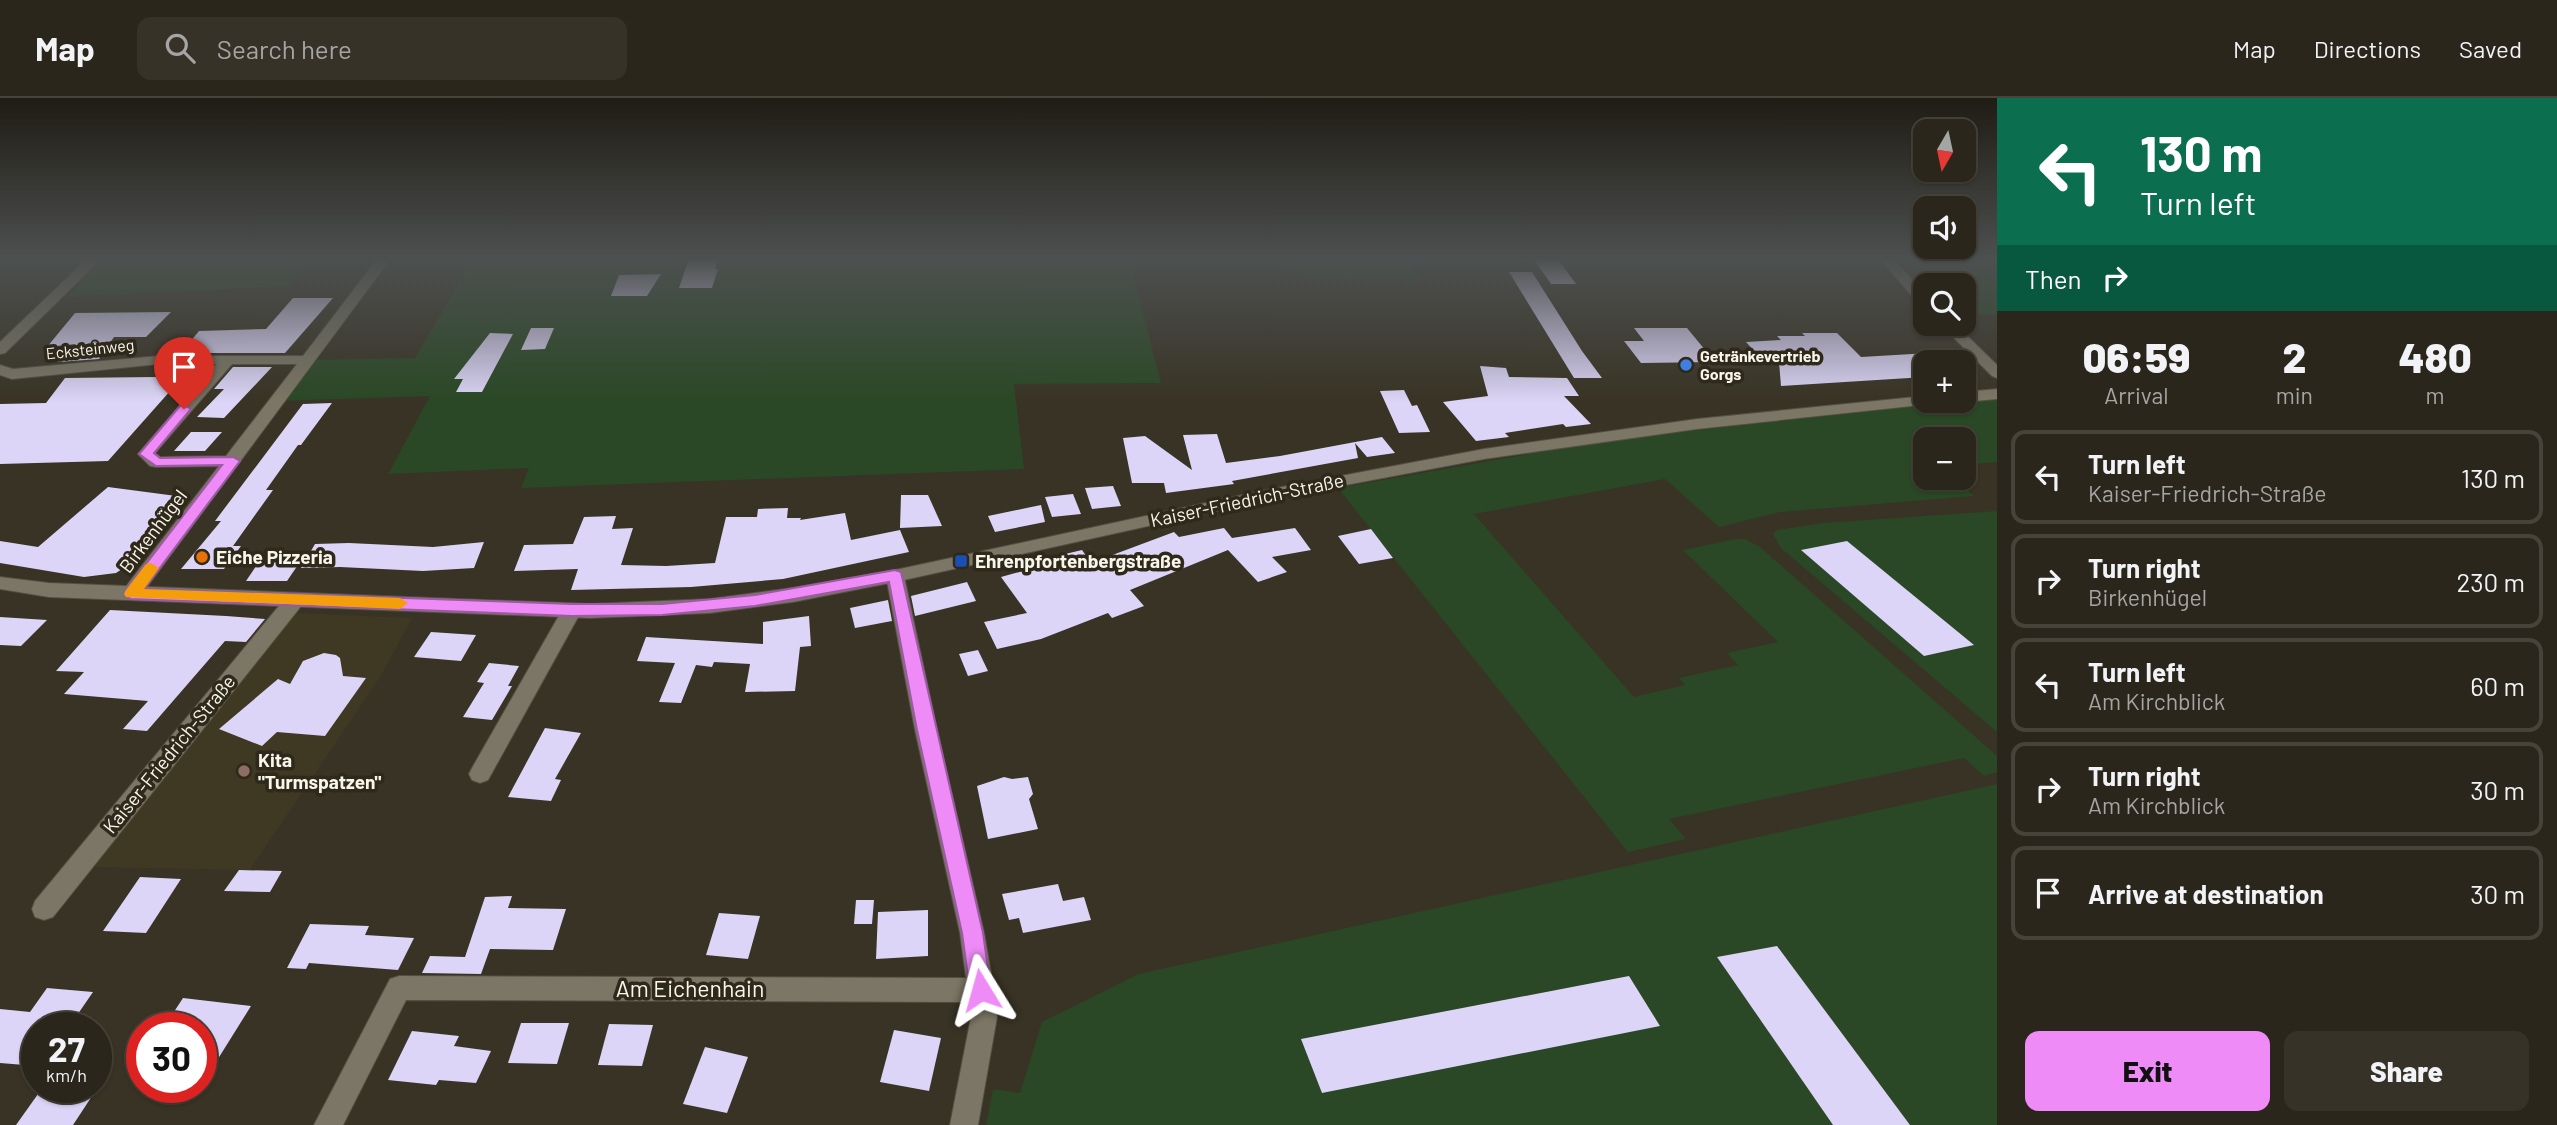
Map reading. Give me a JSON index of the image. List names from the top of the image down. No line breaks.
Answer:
{"streets":{"street":["Ecksteinweg","Kaiser-Friedrich-Straße","Birkenhügel","Am Eichenhain"]},"crossings":[["Ecksteinweg","Birkenhügel"],["Kaiser-Friedrich-Straße","Birkenhügel"]],"places":{"other":["Getränkevertrieb Gorgs","Eiche Pizzeria","Kita \"Turmspatzen\""],"transit":["Ehrenpfortenbergstraße"]},"north":"bottom","page":{"header":"Map","search":"Search here","nav":["Map","Directions","Saved"],"turn":["130 m","Turn left"],"map_buttons":["+","−"],"then":"Then","eta":["06:59","Arrival","2","min","480","m"],"list":[{"name":"Turn left","note":"Kaiser-Friedrich-Straße","value":"130 m"},{"name":"Turn right","note":"Birkenhügel","value":"230 m"},{"name":"Turn left","note":"Am Kirchblick","value":"60 m"},{"name":"Turn right","note":"Am Kirchblick","value":"30 m"},{"name":"Arrive at destination","value":"30 m"}],"speed":"27 km/h","limit":"30","buttons":["Exit","Share"]}}
